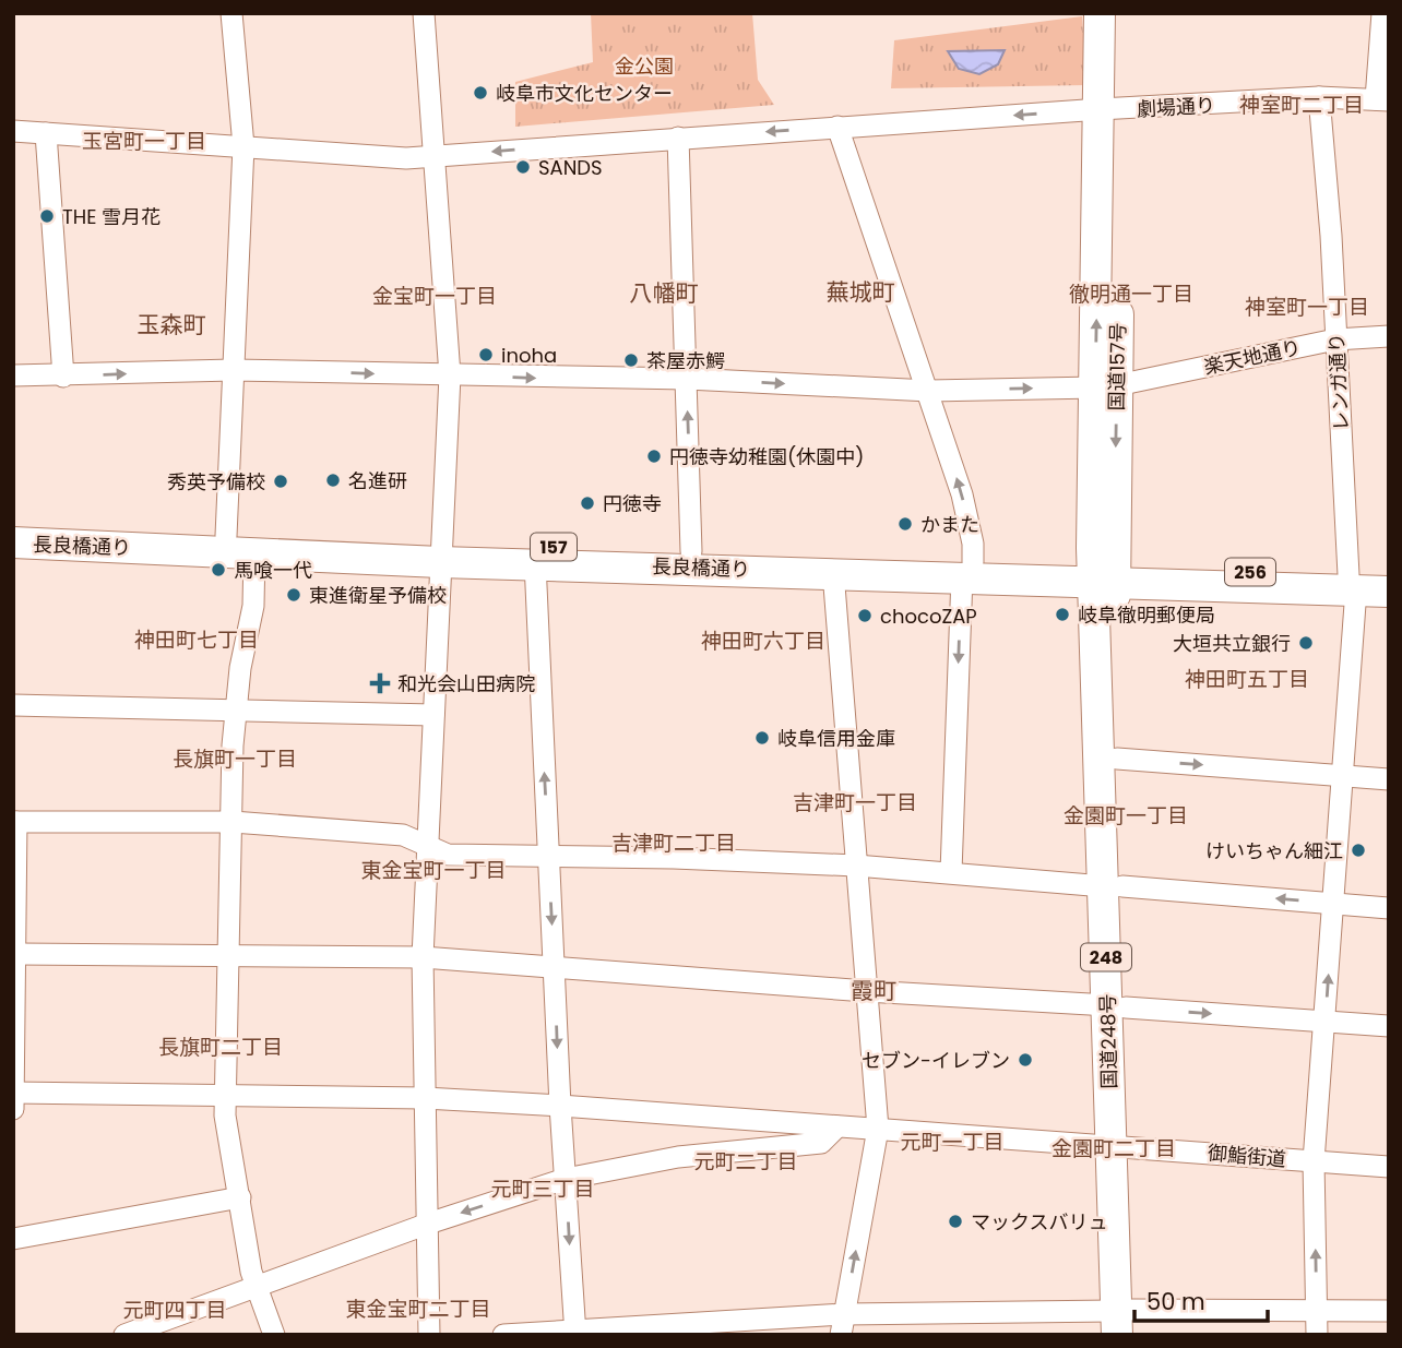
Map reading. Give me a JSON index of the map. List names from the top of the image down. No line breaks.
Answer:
{"streets":{"highway":["国道157号","長良橋通り","157","256","248","国道248号"],"street":["劇場通り","楽天地通り","レンガ通り","御鮨街道"]},"crossings":[["劇場通り","国道157号"],["劇場通り","レンガ通り"],["楽天地通り","国道157号"],["楽天地通り","レンガ通り"],["国道157号","長良橋通り"],["国道157号","国道248号"],["レンガ通り","長良橋通り"],["レンガ通り","御鮨街道"],["長良橋通り","国道248号"],["国道248号","御鮨街道"]],"one_way":["劇場通り","楽天地通り"],"districts":["神室町二丁目","玉宮町一丁目","蕪城町","八幡町","徹明通一丁目","金宝町一丁目","神室町一丁目","玉森町","神田町七丁目","神田町六丁目","神田町五丁目","長旗町一丁目","吉津町一丁目","金園町一丁目","吉津町二丁目","東金宝町一丁目","霞町","長旗町二丁目","元町一丁目","金園町二丁目","元町二丁目","元町三丁目","東金宝町二丁目","元町四丁目"],"parks":["金公園"],"places":{"other":["岐阜市文化センター","SANDS","THE 雪月花","inoha","茶屋赤鰐","円徳寺幼稚園(休園中)","名進研","秀英予備校","円徳寺","かまた","馬喰一代","東進衛星予備校","岐阜徹明郵便局","chocoZAP","大垣共立銀行","岐阜信用金庫","けいちゃん細江","セブン-イレブン","マックスバリュ"],"health":["和光会山田病院"]},"scale_bar":"50 m"}
